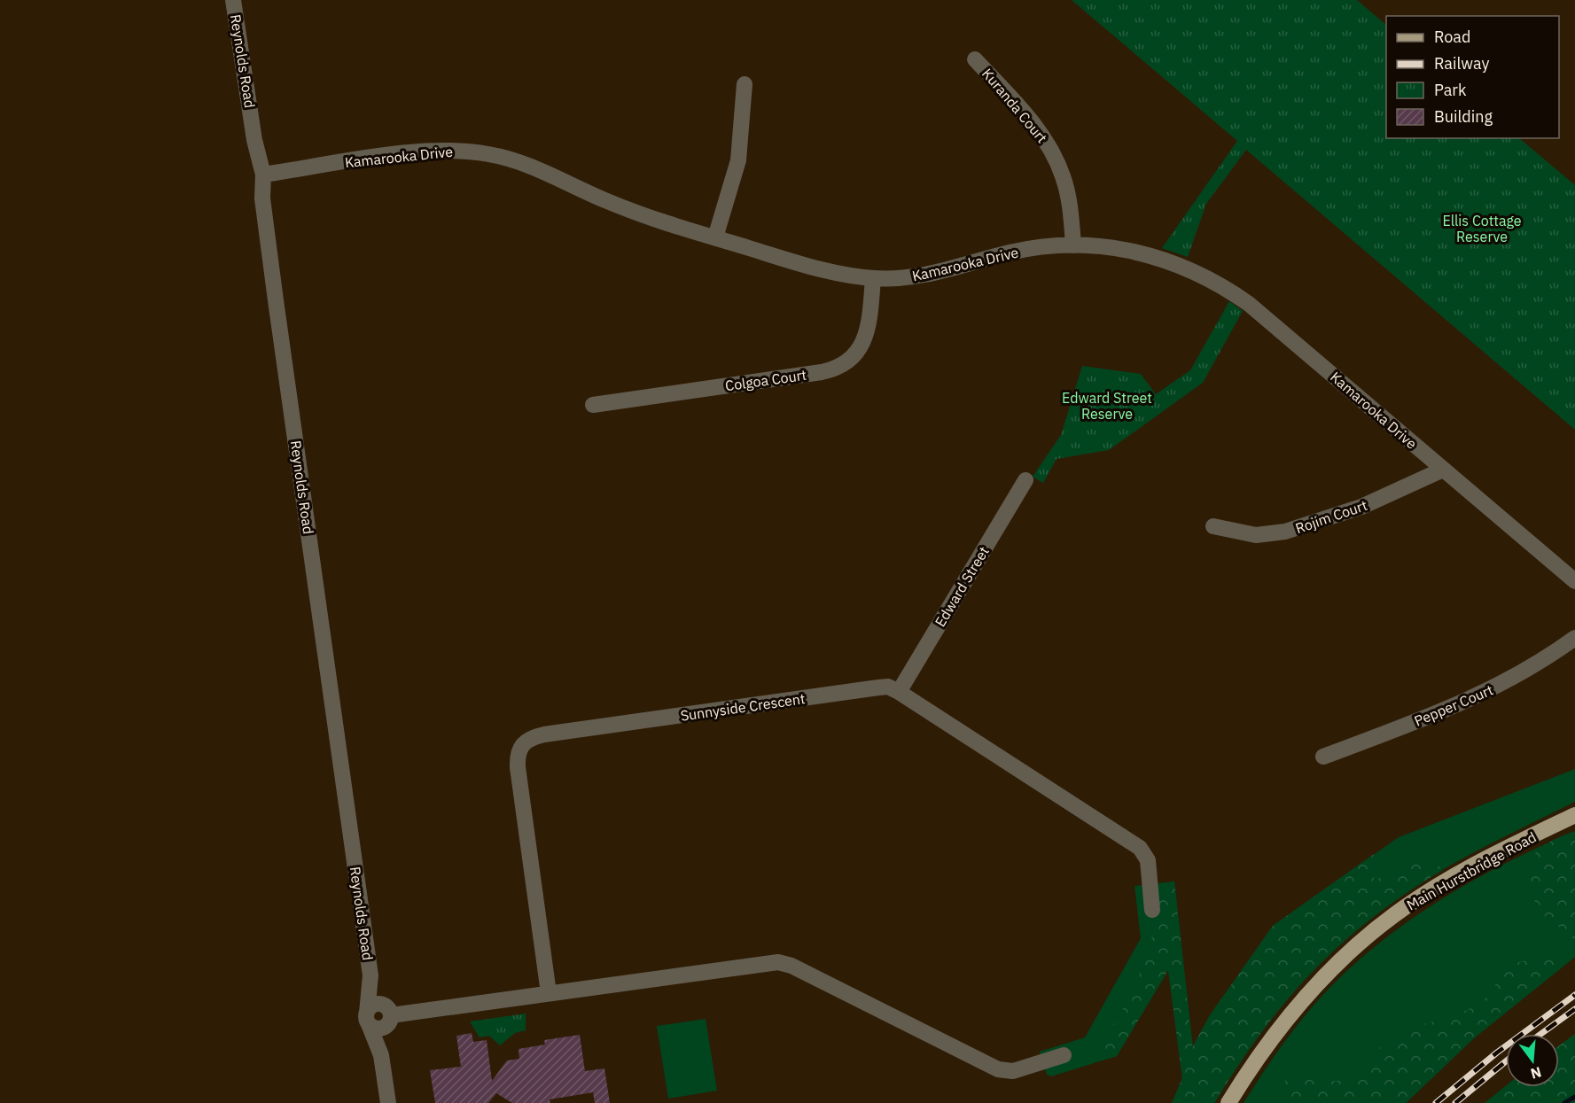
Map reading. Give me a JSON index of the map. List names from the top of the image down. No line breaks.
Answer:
{"streets":{"main road":["Main Hurstbridge Road"],"street":["Reynolds Road","Kuranda Court","Kamarooka Drive","Colgoa Court","Rojim Court","Edward Street","Pepper Court","Sunnyside Crescent"]},"crossings":[["Reynolds Road","Kamarooka Drive"],["Kuranda Court","Kamarooka Drive"],["Kamarooka Drive","Colgoa Court"],["Kamarooka Drive","Rojim Court"],["Edward Street","Sunnyside Crescent"]],"parks":["Ellis Cottage Reserve","Edward Street Reserve"],"legend":["Road","Railway","Park","Building"],"north":"bottom"}
